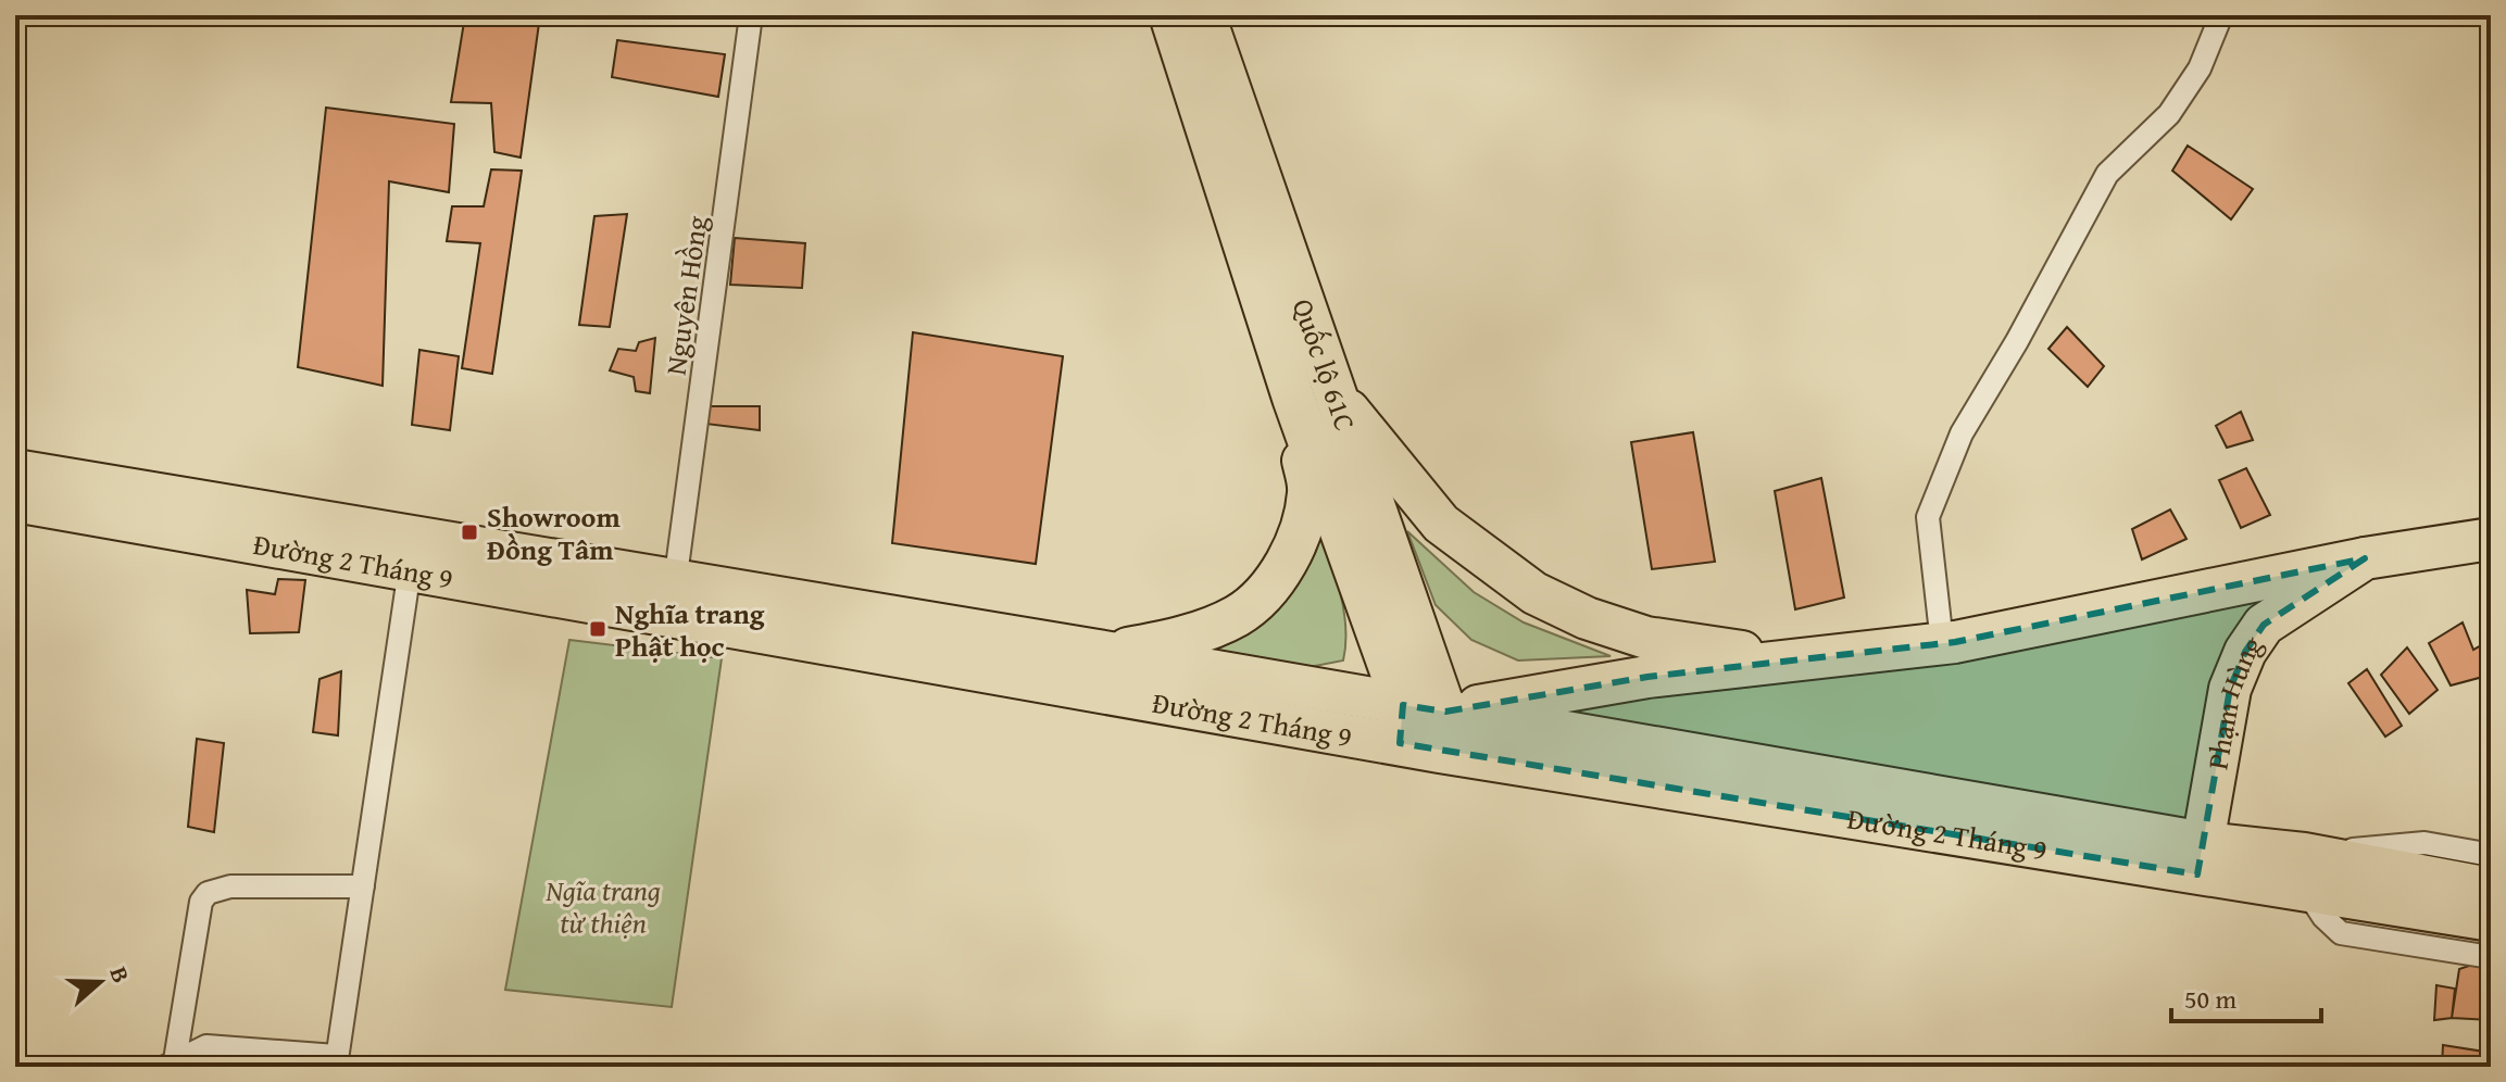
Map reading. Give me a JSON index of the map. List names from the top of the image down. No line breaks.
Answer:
{"streets":{"highway":["Quốc lộ 61C","Đường 2 Tháng 9","Phạm Hùng"],"street":["Nguyên Hồng"]},"crossings":[["Nguyên Hồng","Đường 2 Tháng 9"],["Quốc lộ 61C","Đường 2 Tháng 9"],["Đường 2 Tháng 9","Phạm Hùng"]],"parks":["Ngĩa trang từ thiện"],"places":{"transit":["Showroom Đồng Tâm","Nghĩa trang Phật học"]},"scale_bar":"50 m","north":"right"}
